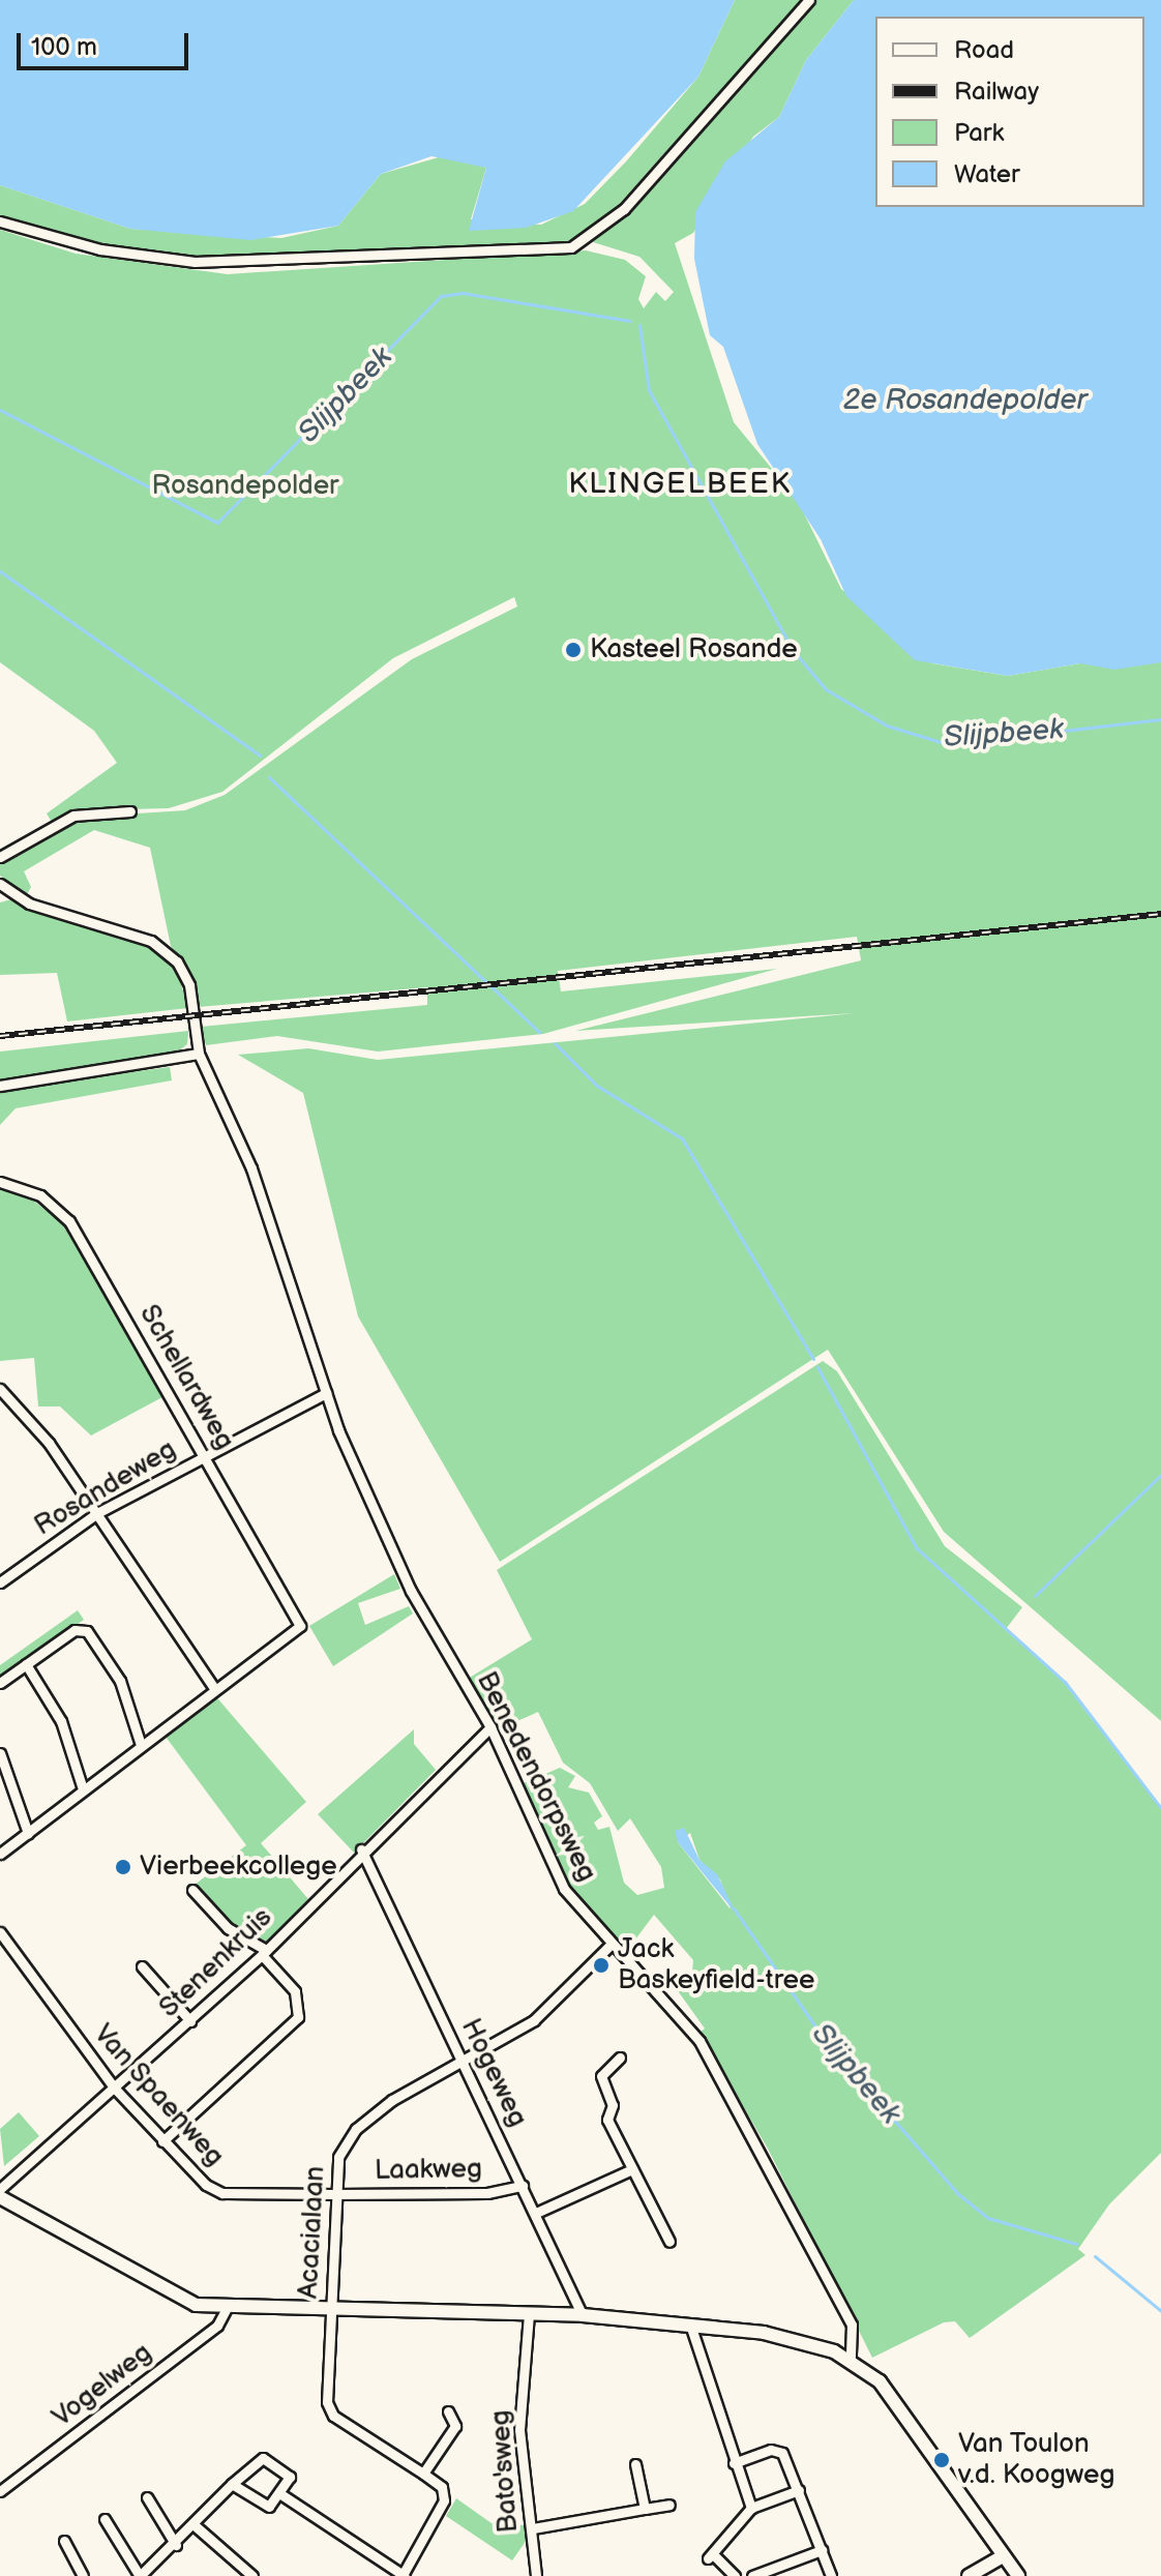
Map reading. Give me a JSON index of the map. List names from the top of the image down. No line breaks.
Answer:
{"streets":{"street":["Schellardweg","Rosandeweg","Benedendorpsweg","Stenenkruis","Hogeweg","Van Spaenweg","Laakweg","Acacialaan","Vogelweg","Bato'sweg"]},"crossings":[["Schellardweg","Rosandeweg"],["Rosandeweg","Benedendorpsweg"],["Benedendorpsweg","Stenenkruis"],["Benedendorpsweg","Acacialaan"],["Stenenkruis","Hogeweg"],["Stenenkruis","Van Spaenweg"],["Hogeweg","Laakweg"],["Hogeweg","Acacialaan"],["Van Spaenweg","Laakweg"],["Van Spaenweg","Acacialaan"],["Laakweg","Acacialaan"]],"districts":["KLINGELBEEK"],"water":["Slijpbeek","2e Rosandepolder"],"parks":["Rosandepolder"],"places":["Kasteel Rosande","Vierbeekcollege","Jack Baskeyfield-tree","Van Toulon v.d. Koogweg"],"legend":["Road","Railway","Park","Water"],"scale_bar":"100 m"}
